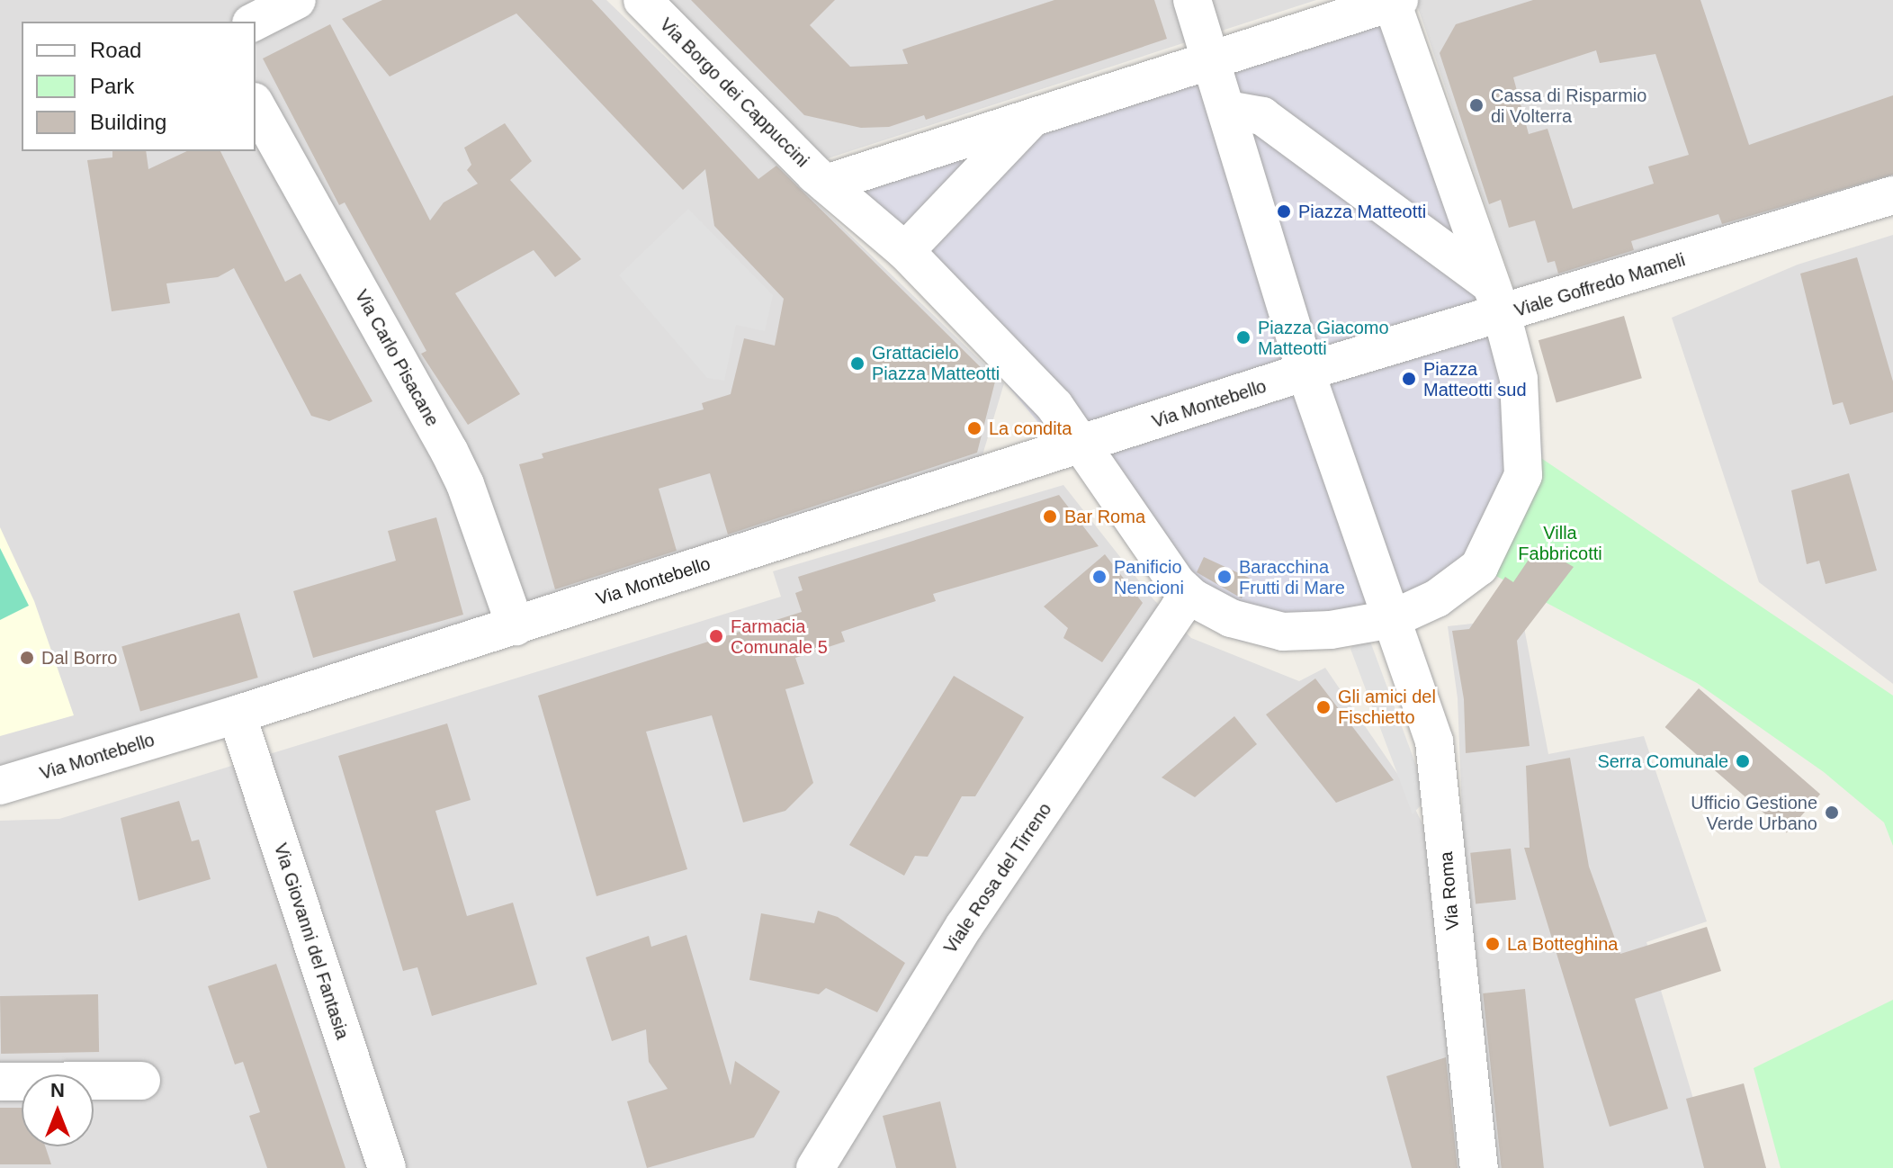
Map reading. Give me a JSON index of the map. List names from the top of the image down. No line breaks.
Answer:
{"streets":{"street":["Via Borgo dei Cappuccini","Viale Goffredo Mameli","Via Carlo Pisacane","Via Montebello","Viale Rosa del Tirreno","Via Roma","Via Giovanni del Fantasia"]},"crossings":[["Viale Goffredo Mameli","Via Montebello"],["Via Carlo Pisacane","Via Montebello"],["Via Montebello","Via Giovanni del Fantasia"]],"parks":["Villa Fabbricotti"],"places":["Cassa di Risparmio di Volterra","Piazza Matteotti","Piazza Giacomo Matteotti","Grattacielo Piazza Matteotti","Piazza Matteotti sud","La condita","Bar Roma","Panificio Nencioni","Baracchina Frutti di Mare","Farmacia Comunale 5","Dal Borro","Gli amici del Fischietto","Serra Comunale","Ufficio Gestione Verde Urbano","La Botteghina"],"legend":["Road","Park","Building"],"north":"top"}
